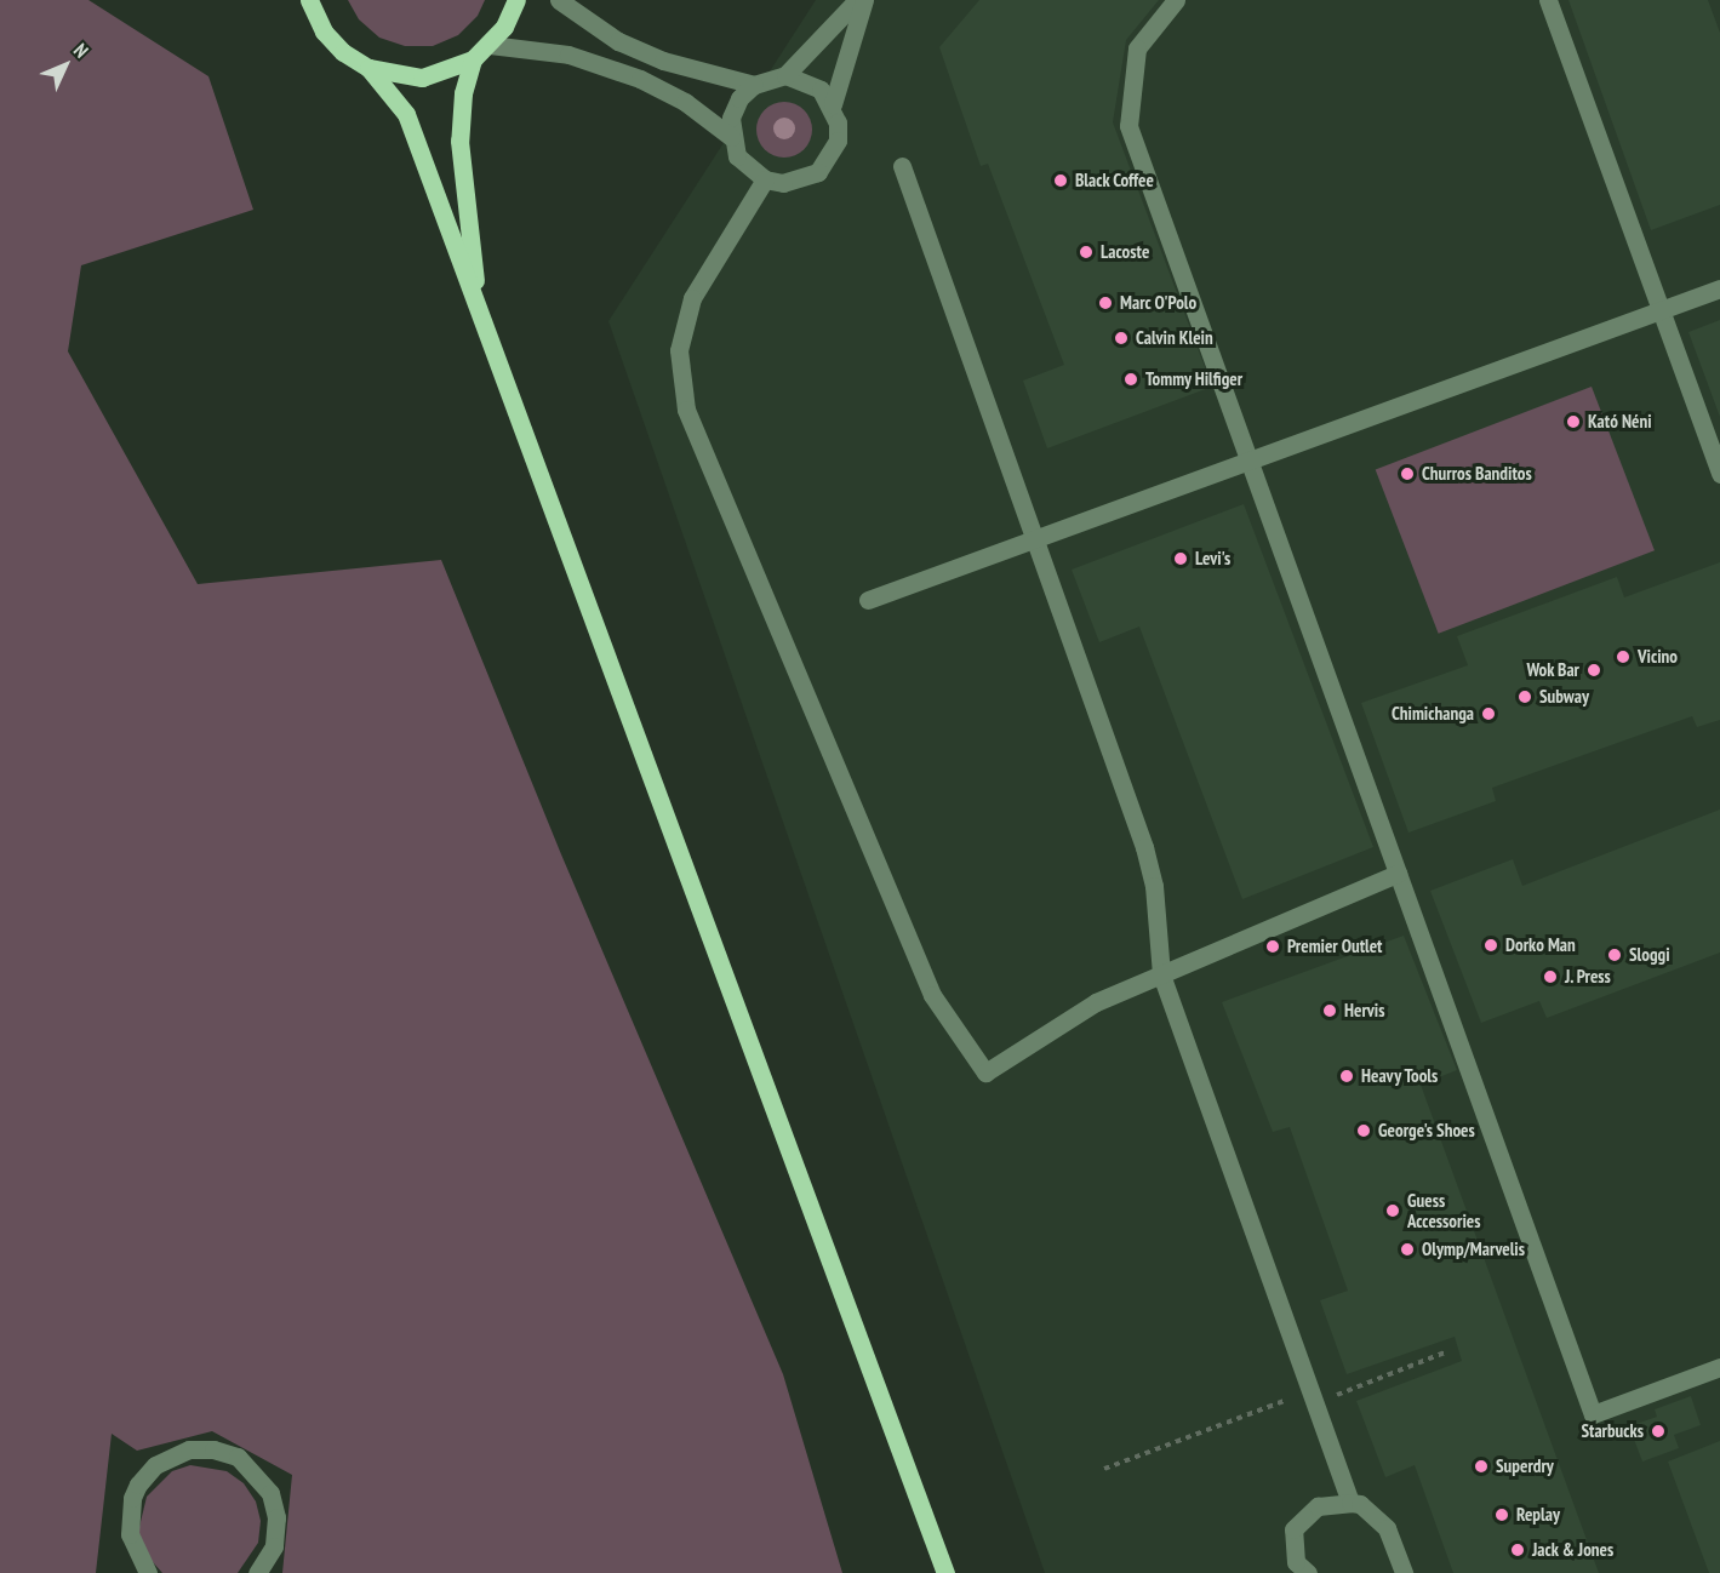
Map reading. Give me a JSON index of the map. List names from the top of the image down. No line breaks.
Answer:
{"places":["Black Coffee","Lacoste","Marc O'Polo","Calvin Klein","Tommy Hilfiger","Kató Néni","Churros Banditos","Levi's","Vicino","Wok Bar","Subway","Chimichanga","Dorko Man","Premier Outlet","Sloggi","J. Press","Hervis","Heavy Tools","George's Shoes","Guess Accessories","Olymp/Marvelis","Starbucks","Superdry","Replay","Jack & Jones"],"north":"top right"}
